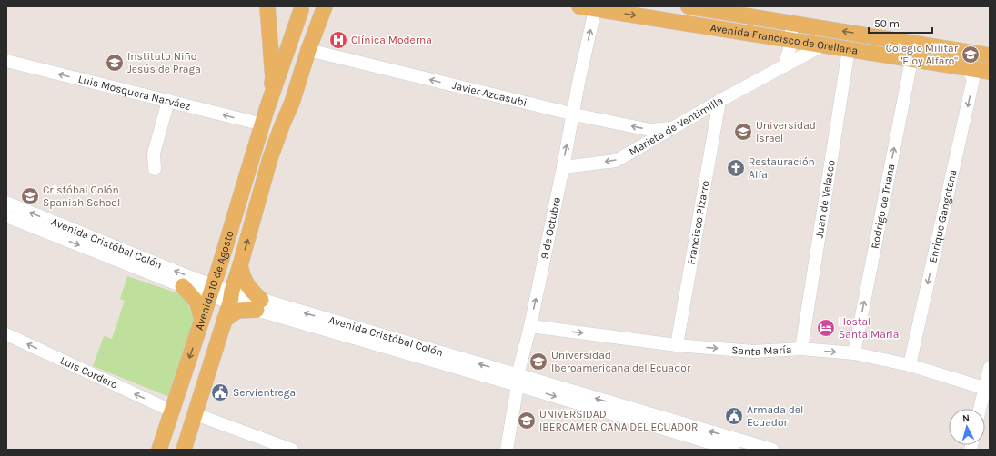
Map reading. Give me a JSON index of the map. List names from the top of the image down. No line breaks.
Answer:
{"streets":{"main road":["Avenida Francisco de Orellana","Avenida 10 de Agosto"],"street":["Luis Mosquera Narváez","Javier Azcasubi","Marieta de Ventimilla","Juan de Velasco","Rodrigo de Triana","Enrique Gangotena","Francisco Pizarro","9 de Octubre","Avenida Cristóbal Colón","Santa María","Luis Cordero"]},"crossings":[["Avenida Francisco de Orellana","Marieta de Ventimilla"],["Avenida Francisco de Orellana","Juan de Velasco"],["Avenida Francisco de Orellana","Rodrigo de Triana"],["Avenida Francisco de Orellana","Enrique Gangotena"],["Avenida Francisco de Orellana","9 de Octubre"],["Luis Mosquera Narváez","Avenida 10 de Agosto"],["Javier Azcasubi","Marieta de Ventimilla"],["Javier Azcasubi","9 de Octubre"],["Javier Azcasubi","Avenida 10 de Agosto"],["Marieta de Ventimilla","Francisco Pizarro"],["Marieta de Ventimilla","9 de Octubre"],["Juan de Velasco","Santa María"],["Rodrigo de Triana","Santa María"],["Enrique Gangotena","Santa María"],["Francisco Pizarro","Santa María"],["9 de Octubre","Avenida Cristóbal Colón"],["9 de Octubre","Santa María"],["Avenida Cristóbal Colón","Avenida 10 de Agosto"],["Avenida 10 de Agosto","Luis Cordero"]],"one_way":["Luis Mosquera Narváez","Javier Azcasubi","Marieta de Ventimilla","Rodrigo de Triana","Enrique Gangotena","9 de Octubre","Santa María","Luis Cordero"],"places":{"hospital":["Clínica Moderna"],"school or university":["Colegio Militar \"Eloy Alfaro\"","Instituto Niño Jesús de Praga","Universidad Israel","Cristóbal Colón Spanish School","Universidad Iberoamericana del Ecuador","UNIVERSIDAD IBEROAMERICANA DEL ECUADOR"],"church":["Restauración Alfa"],"hotel":["Hostal Santa Maria"],"public building":["Servientrega","Armada del Ecuador"]},"scale_bar":"50 m","north":"top"}
